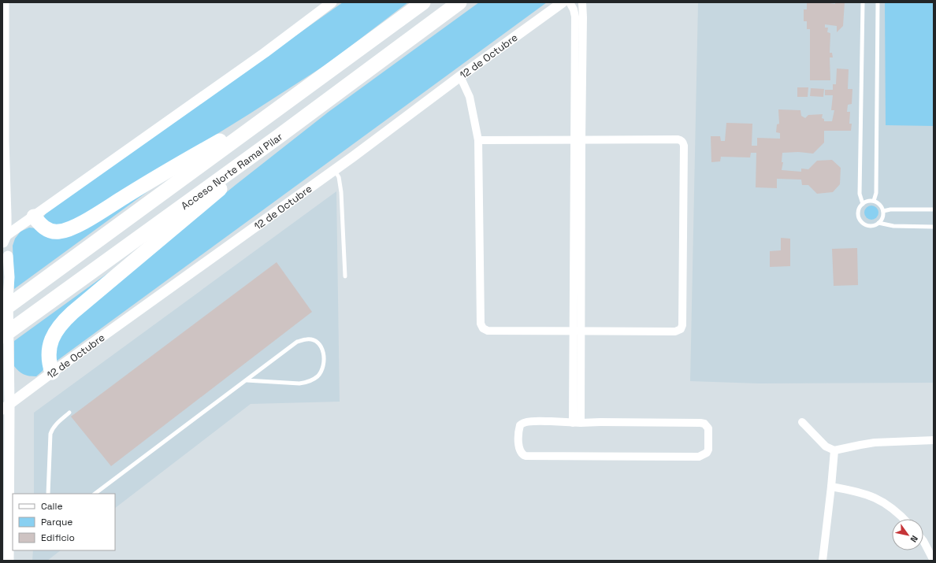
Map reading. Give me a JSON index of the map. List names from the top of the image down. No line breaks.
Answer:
{"streets":{"highway":["Acceso Norte Ramal Pilar"],"street":["12 de Octubre"]},"legend":["Calle","Parque","Edificio"],"north":"bottom right"}
